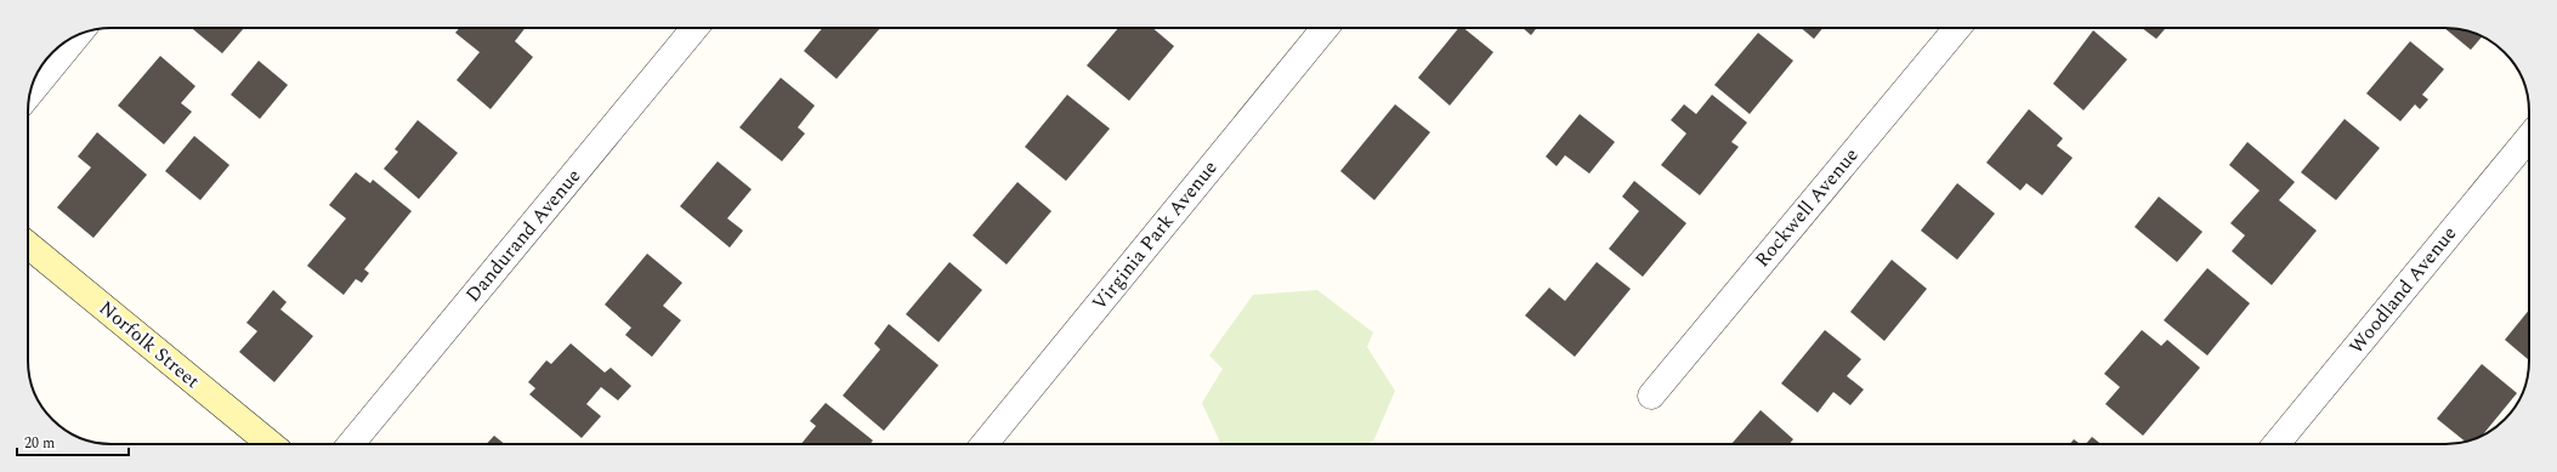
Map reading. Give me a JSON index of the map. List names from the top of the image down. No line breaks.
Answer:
{"streets":{"street":["Rockwell Avenue","Dandurand Avenue","Virginia Park Avenue","Woodland Avenue","Norfolk Street"]},"scale_bar":"20 m"}
